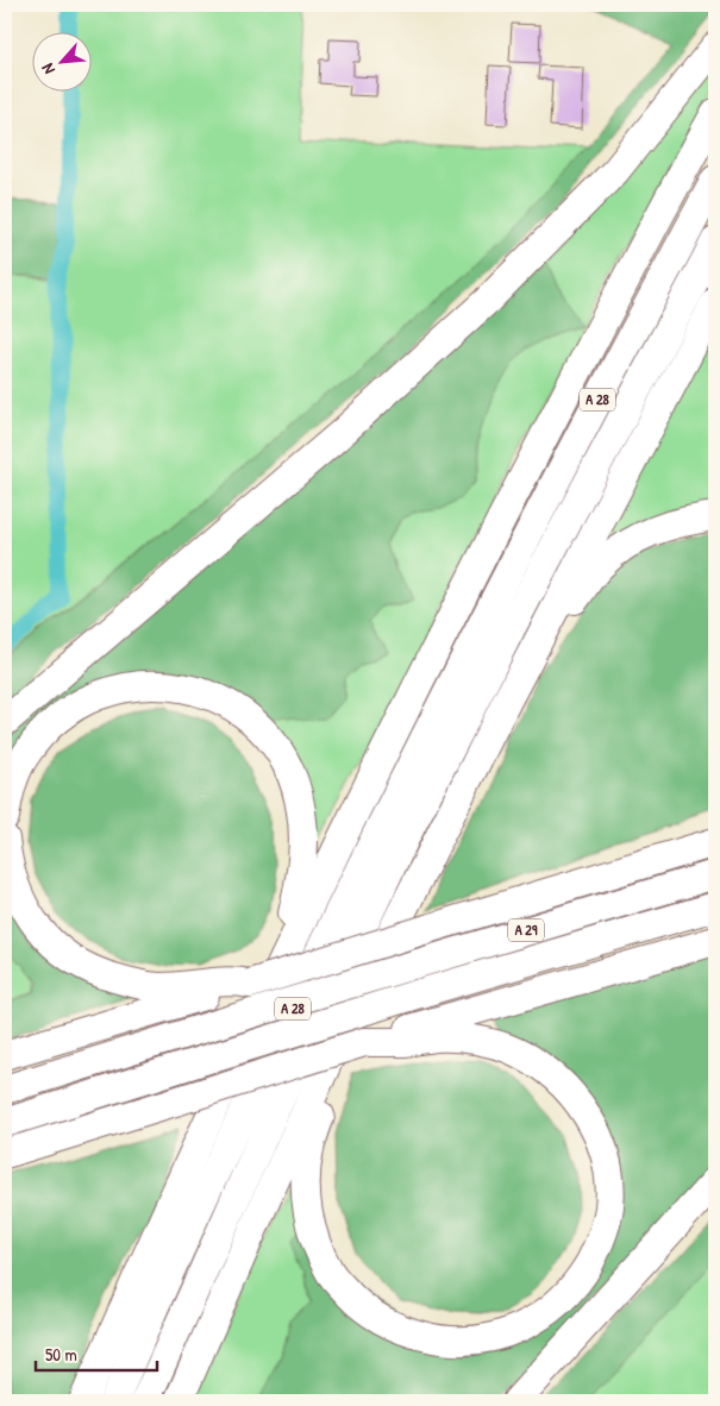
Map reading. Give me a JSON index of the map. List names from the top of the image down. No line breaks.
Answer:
{"streets":{"highway":["A 28","A 29"]},"scale_bar":"50 m","north":"bottom left"}
